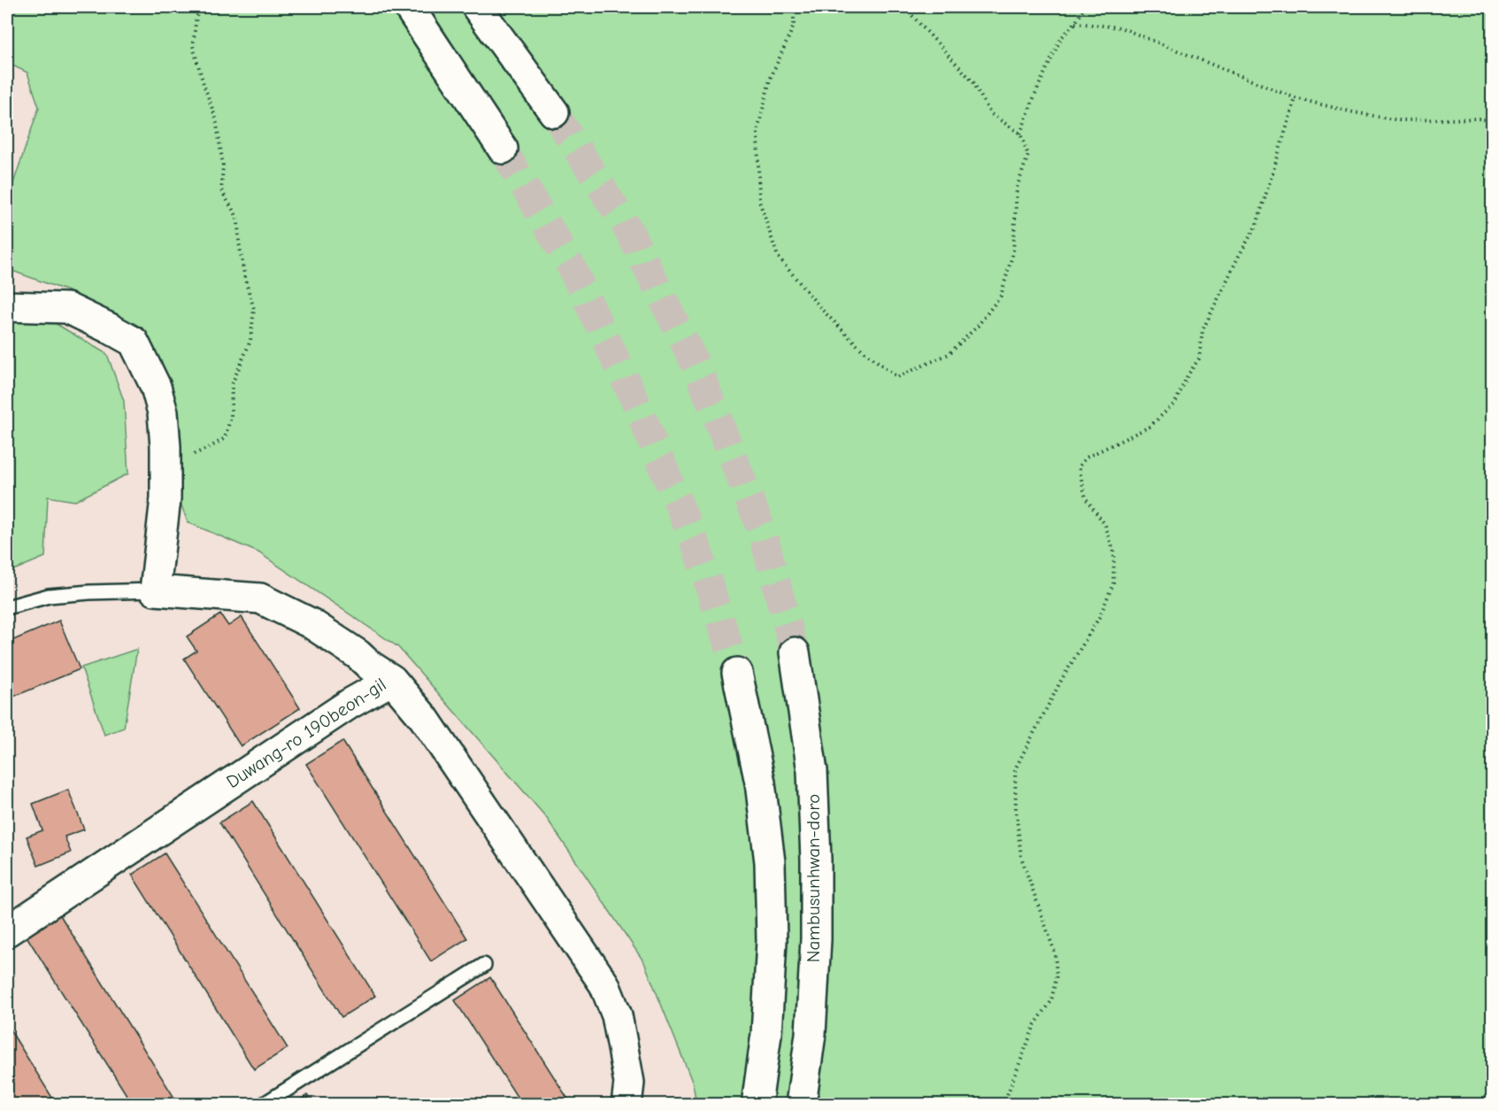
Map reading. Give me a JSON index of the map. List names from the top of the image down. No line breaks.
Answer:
{"streets":{"street":["Duwang-ro 190beon-gil","Nambusunhwan-doro"]}}
